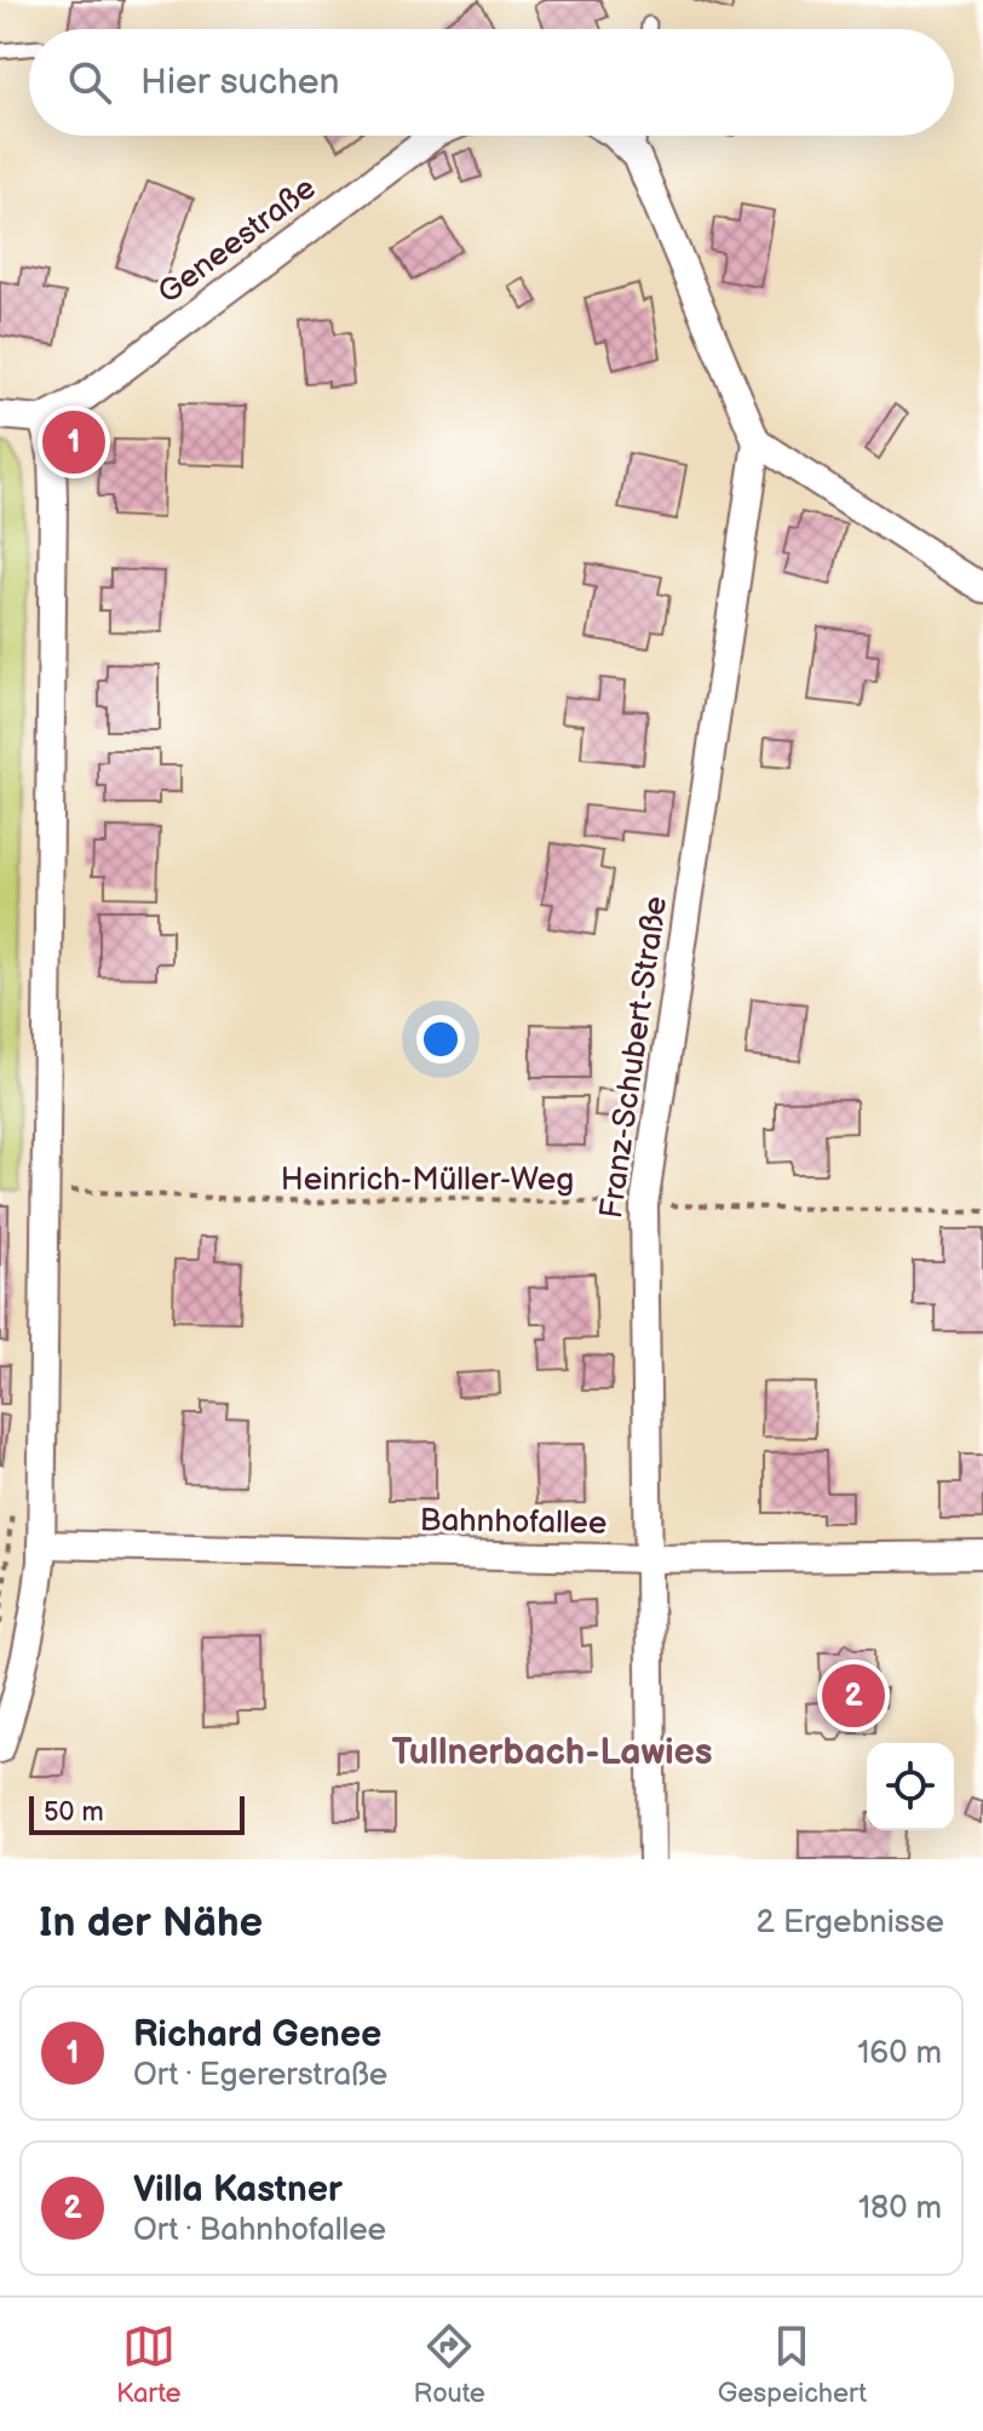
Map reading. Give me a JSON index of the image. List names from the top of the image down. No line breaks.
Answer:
{"streets":{"street":["Geneestraße","Franz-Schubert-Straße","Bahnhofallee"],"path":["Heinrich-Müller-Weg"]},"crossings":[["Franz-Schubert-Straße","Heinrich-Müller-Weg"],["Franz-Schubert-Straße","Bahnhofallee"]],"districts":["Tullnerbach-Lawies"],"scale_bar":"50 m","page":{"search":"Hier suchen","pins":["1","2"],"scale":"50 m","heading":["In der Nähe","2 Ergebnisse"],"list":[{"mark":"1","name":"Richard Genee","note":"Ort · Egererstraße","value":"160 m"},{"mark":"2","name":"Villa Kastner","note":"Ort · Bahnhofallee","value":"180 m"}],"nav":["Karte","Route","Gespeichert"]}}
